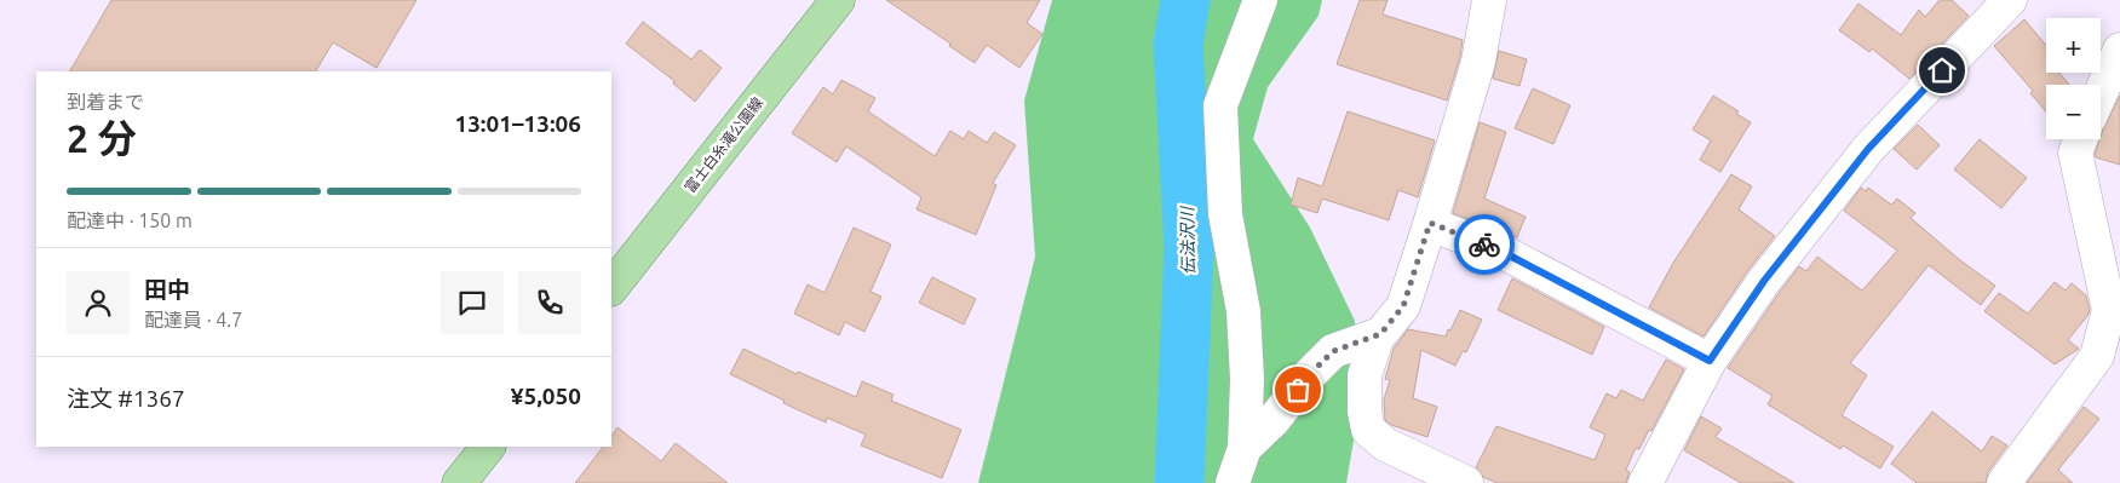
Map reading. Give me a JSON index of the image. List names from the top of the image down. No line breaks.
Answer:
{"streets":{"main road":["富士白糸滝公園線"]},"water":["伝法沢川"],"page":{"map_buttons":["+","−"],"heading":["2 分","到着まで","13:01–13:06"],"panel":["田中","配達員 · 4.7","注文 #1367","¥5,050"],"bar":"配達中 · 150 m"}}
